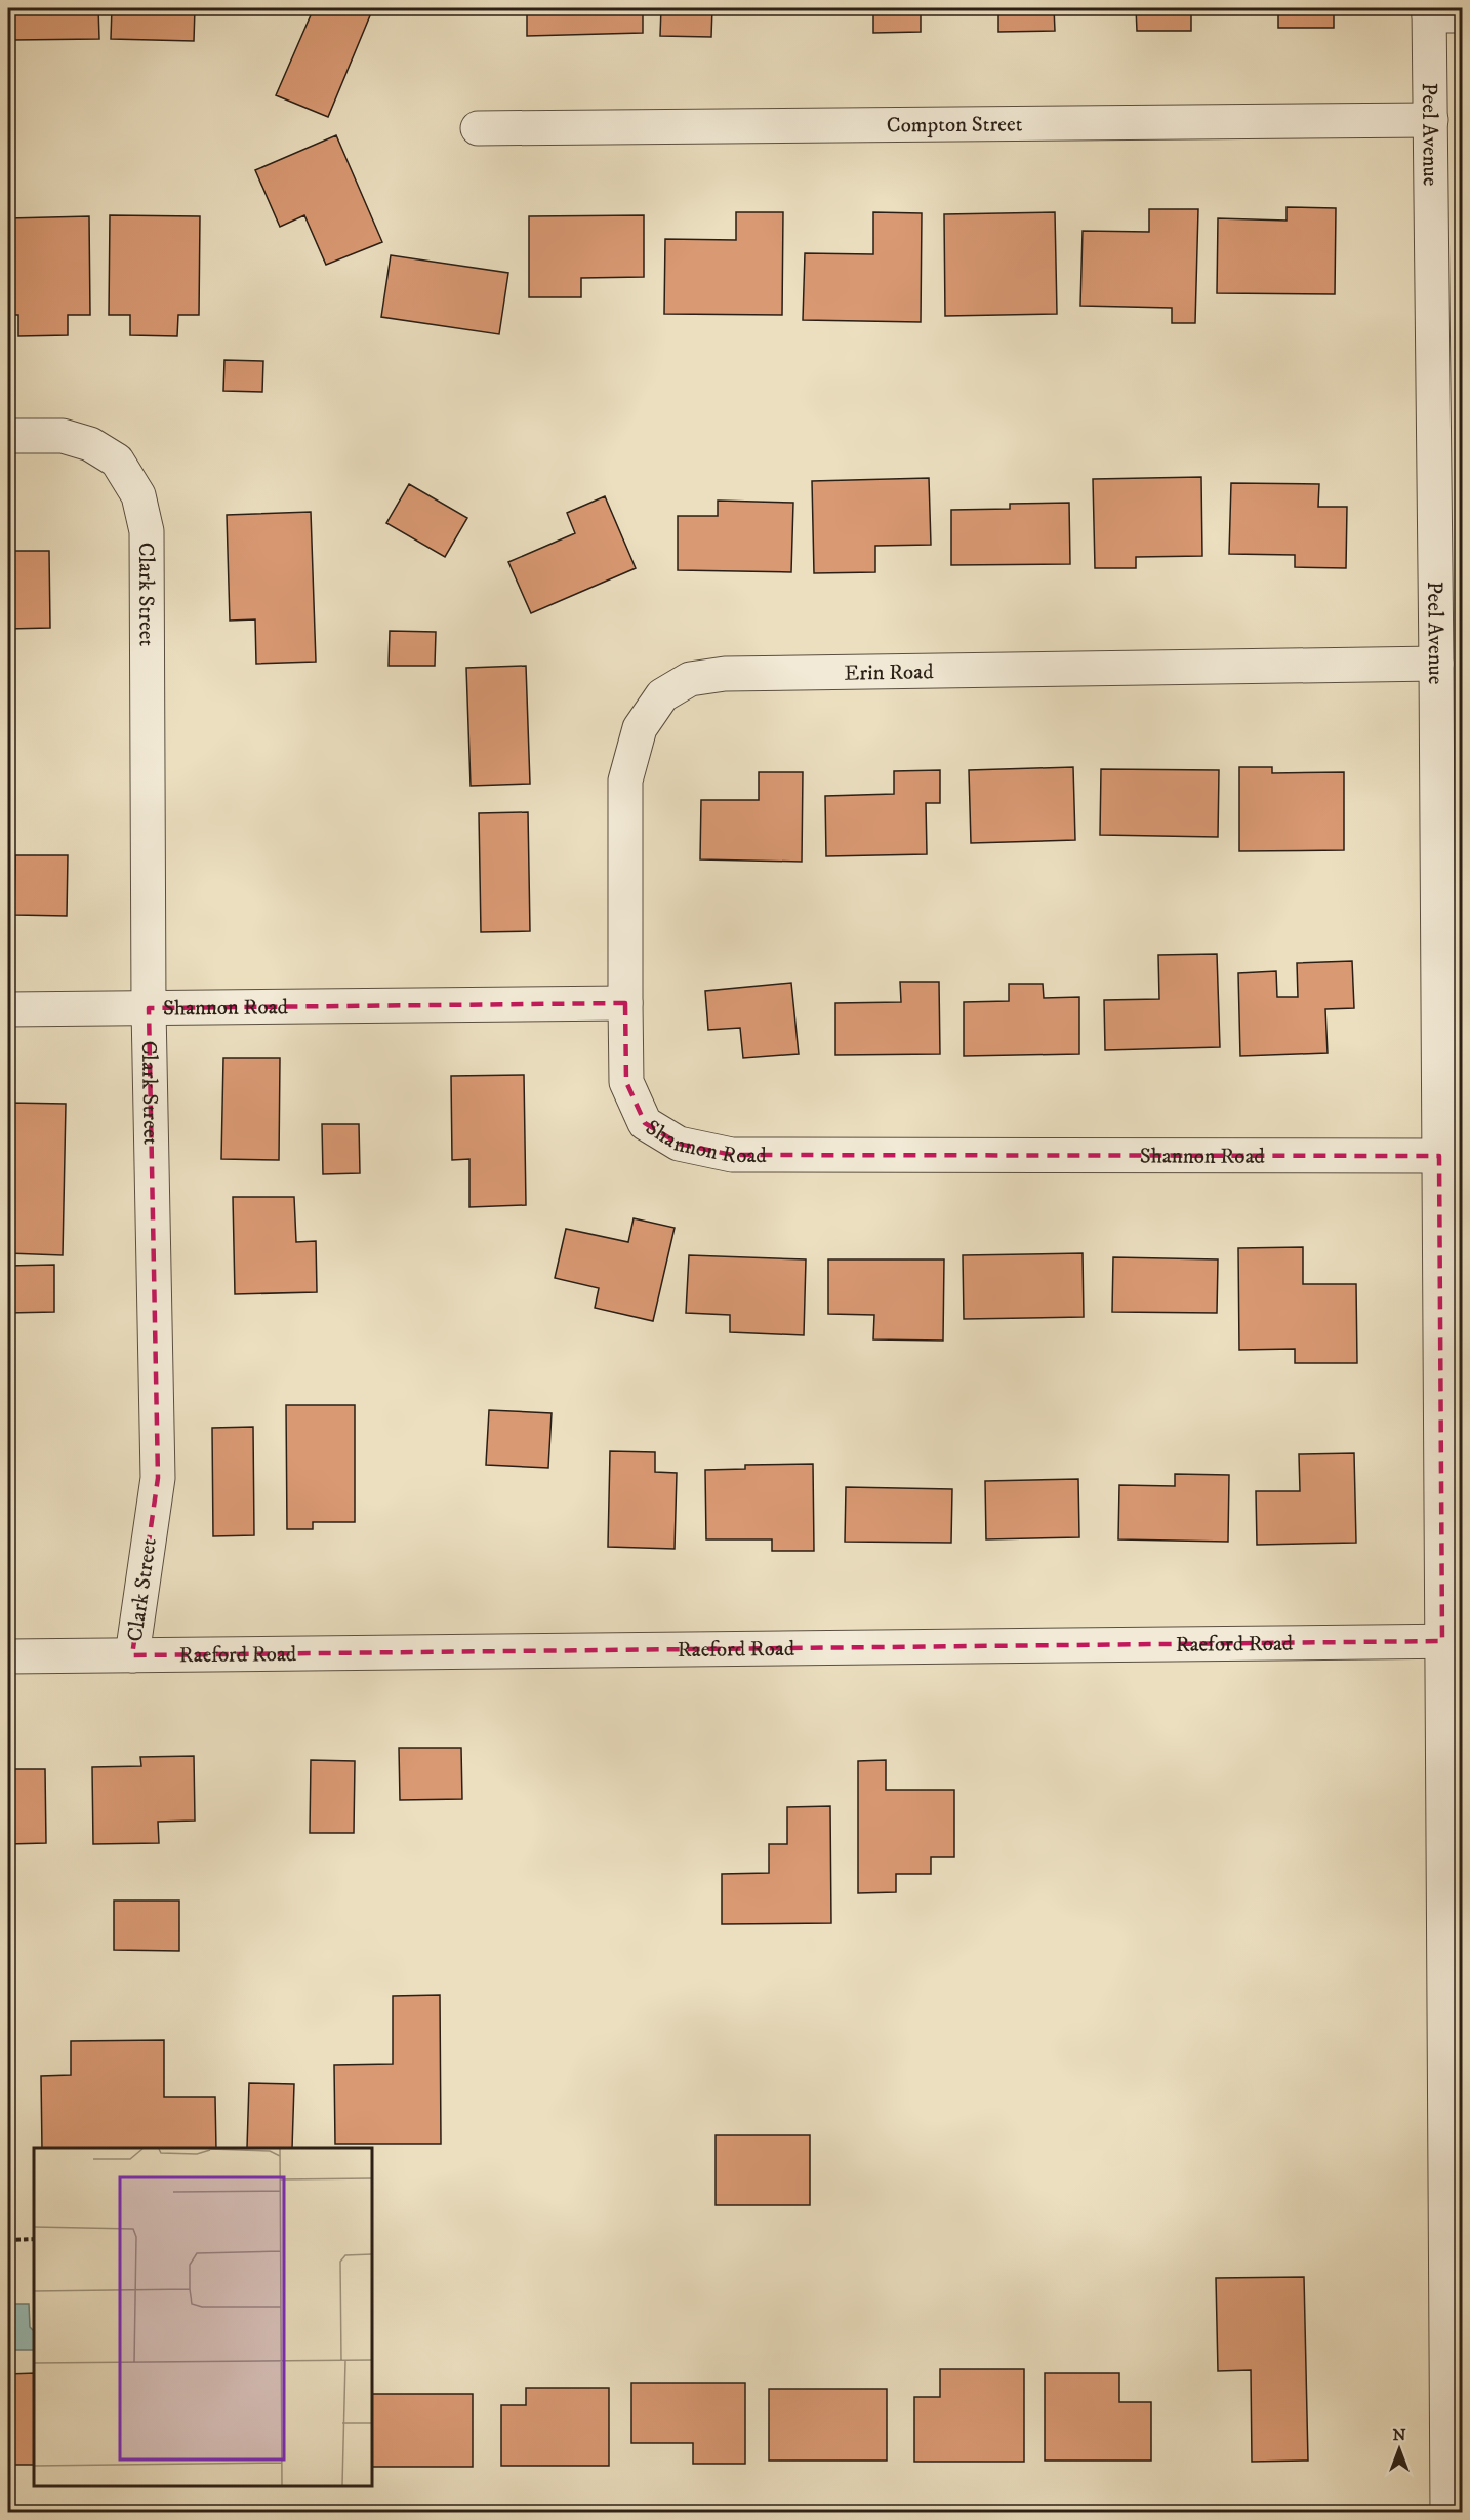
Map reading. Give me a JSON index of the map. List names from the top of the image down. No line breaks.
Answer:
{"streets":{"street":["Compton Street","Peel Avenue","Clark Street","Erin Road","Shannon Road","Raeford Road"]},"crossings":[["Compton Street","Peel Avenue"],["Peel Avenue","Erin Road"],["Peel Avenue","Shannon Road"],["Peel Avenue","Raeford Road"],["Clark Street","Shannon Road"],["Clark Street","Raeford Road"],["Erin Road","Shannon Road"]],"north":"top"}
